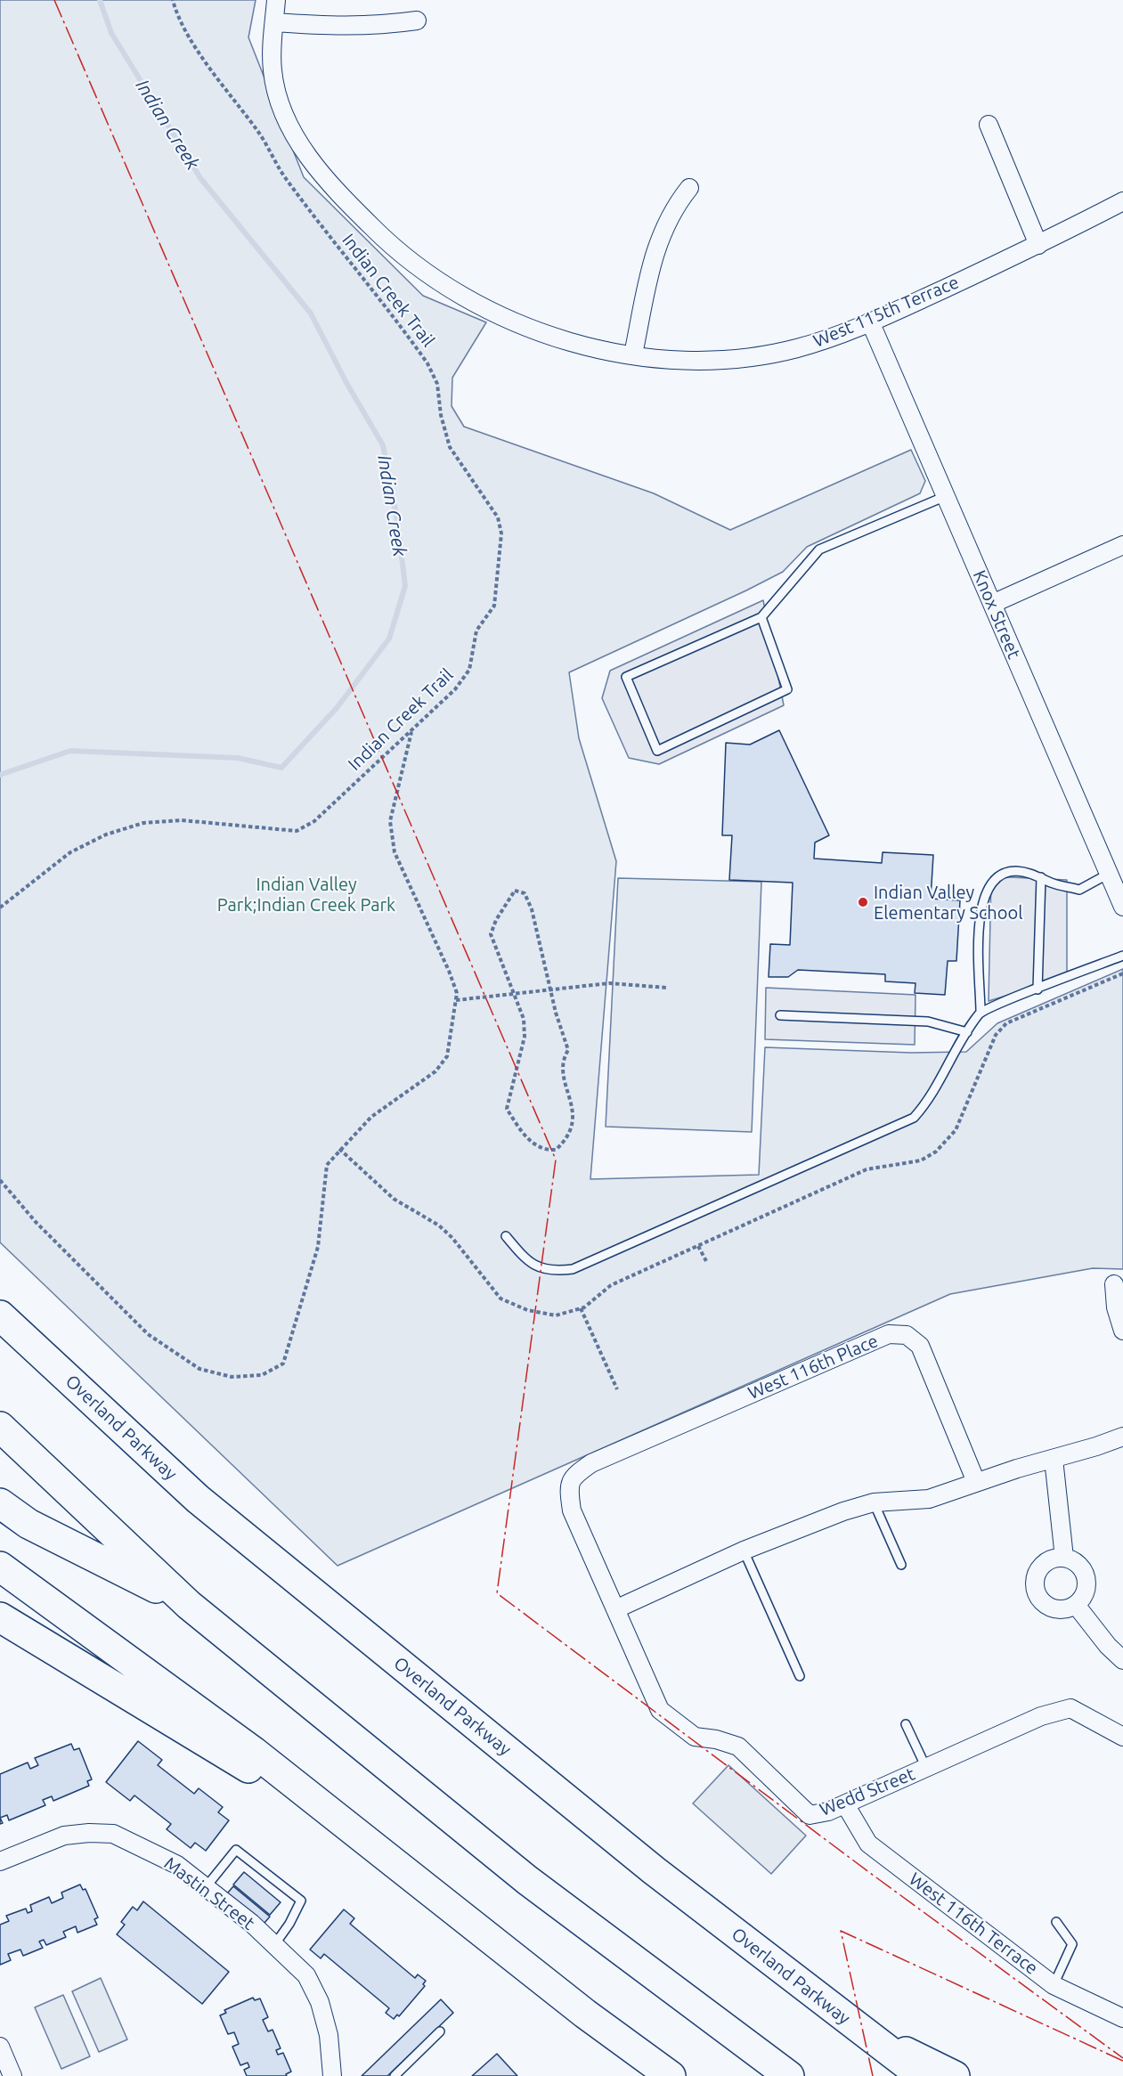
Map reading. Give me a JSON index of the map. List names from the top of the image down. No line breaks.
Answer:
{"streets":{"highway":["Overland Parkway"],"street":["West 115th Terrace","Knox Street","West 116th Place","Wedd Street","Mastin Street","West 116th Terrace"],"path":["Indian Creek Trail"]},"crossings":[["West 115th Terrace","Knox Street"],["West 116th Place","Wedd Street"],["Wedd Street","West 116th Terrace"]],"water":["Indian Creek"],"parks":["Indian Valley Park;Indian Creek Park"],"places":["Indian Valley Elementary School"]}
